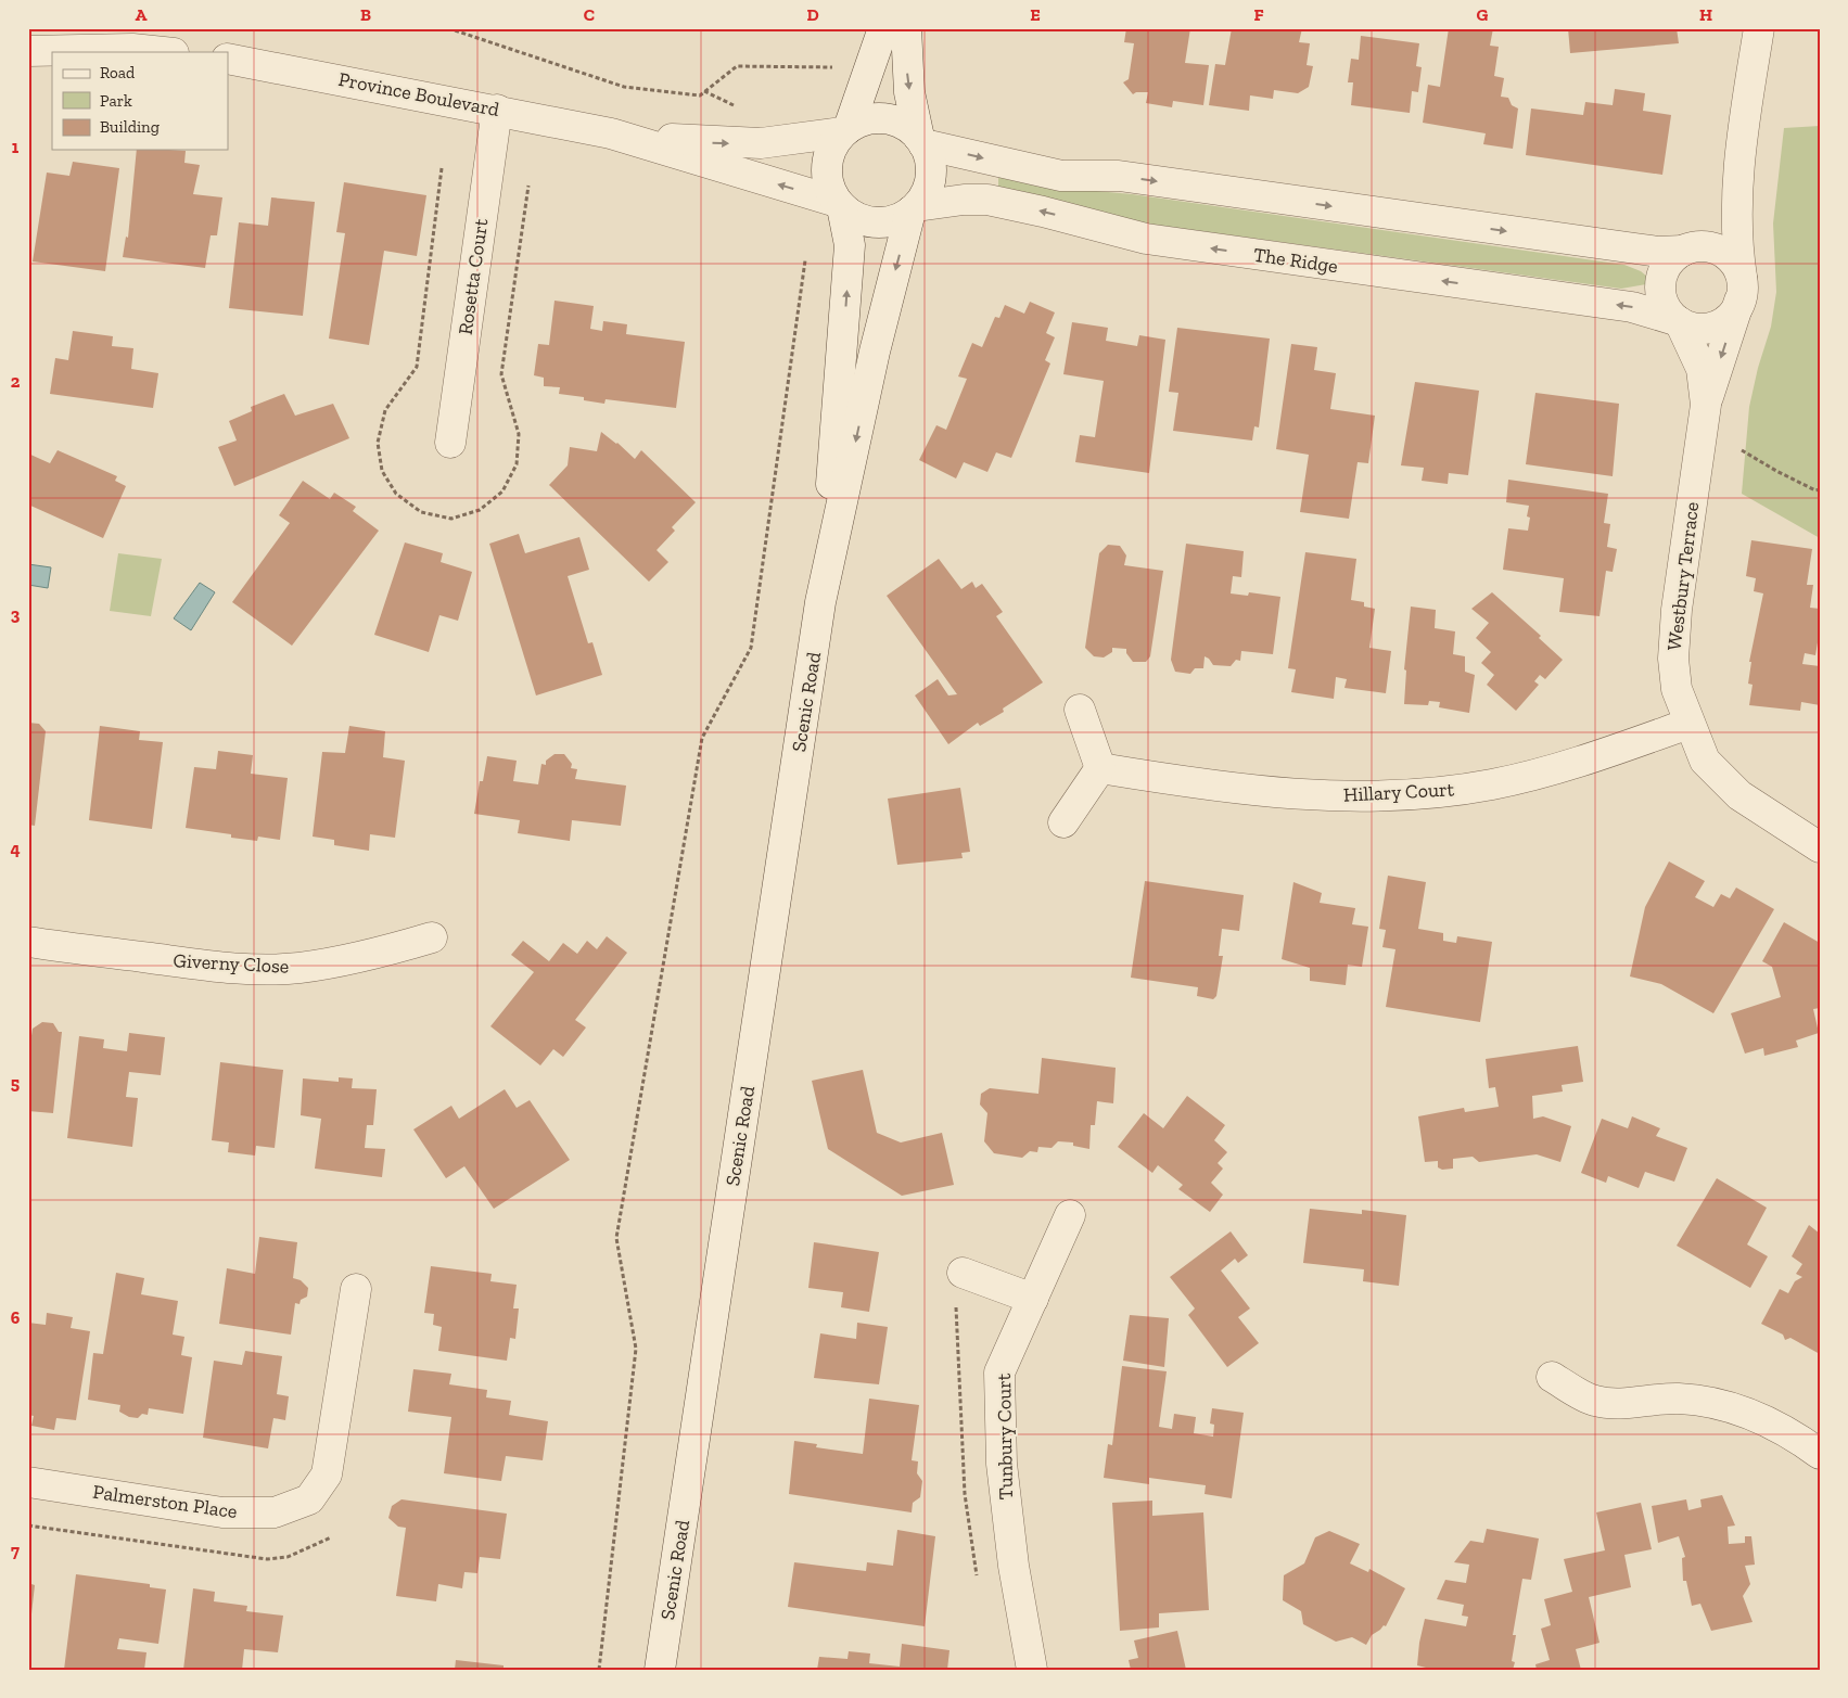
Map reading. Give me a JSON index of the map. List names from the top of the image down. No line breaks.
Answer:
{"streets":{"street":["Province Boulevard","The Ridge","Rosetta Court","Westbury Terrace","Scenic Road","Hillary Court","Giverny Close","Tunbury Court","Palmerston Place"]},"crossings":[["Province Boulevard","The Ridge"],["Province Boulevard","Rosetta Court"],["Province Boulevard","Scenic Road"],["The Ridge","Westbury Terrace"],["The Ridge","Scenic Road"],["Westbury Terrace","Hillary Court"]],"legend":["Road","Park","Building"],"grid":{"columns":["A","B","C","D","E","F","G","H"],"rows":["1","2","3","4","5","6","7"]}}
